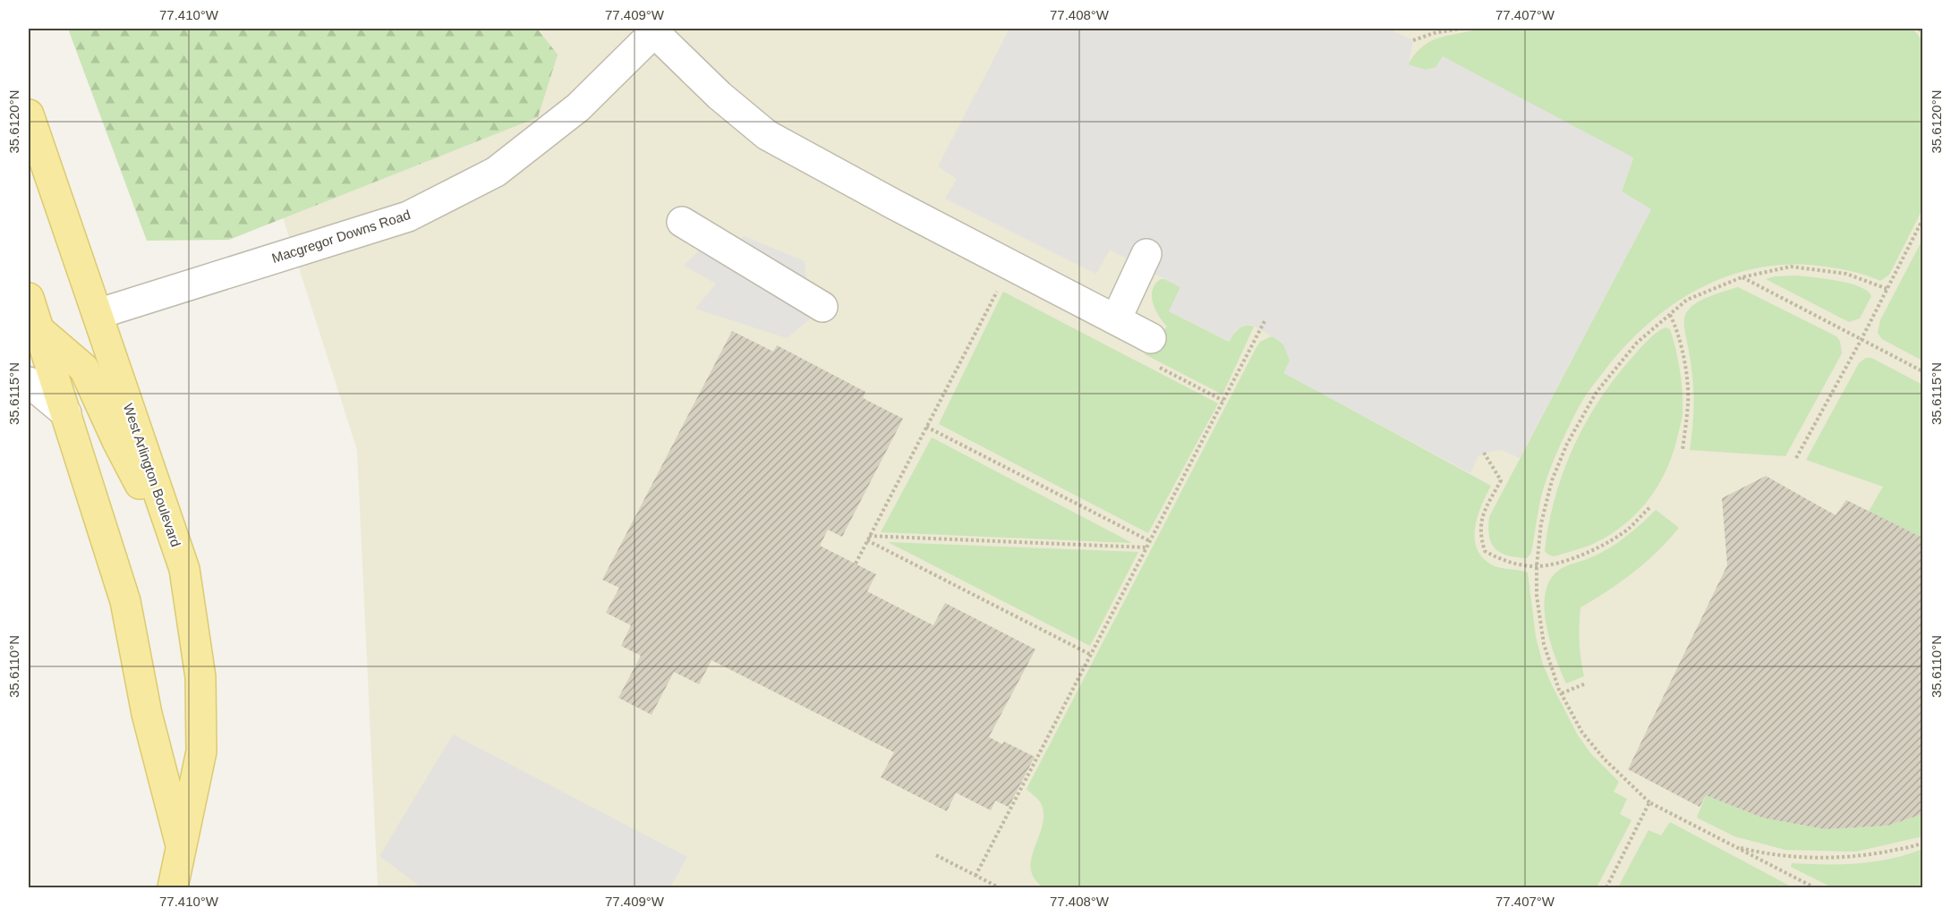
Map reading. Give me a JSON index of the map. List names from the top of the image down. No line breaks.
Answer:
{"streets":{"main road":["West Arlington Boulevard"],"street":["Macgregor Downs Road"]},"crossings":[["Macgregor Downs Road","West Arlington Boulevard"]],"coordinates":["77.410°W","77.409°W","77.408°W","77.407°W","35.6120°N","35.6115°N","35.6110°N"]}
